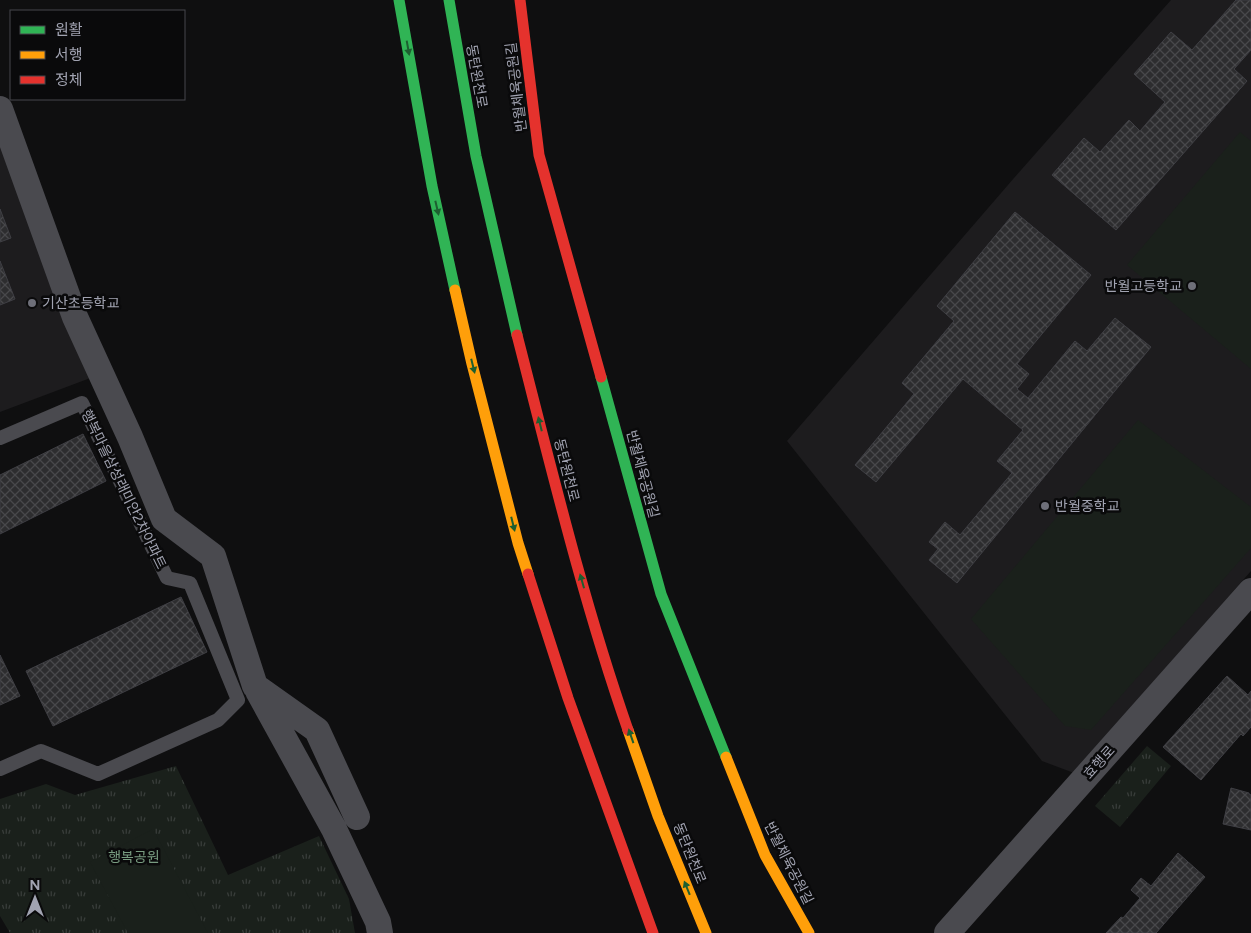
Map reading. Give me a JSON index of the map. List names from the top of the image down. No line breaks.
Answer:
{"streets":{"main road":["동탄원천로","반월체육공원길"],"street":["효행로"],"lane":["행복마을삼성래미안2차아파트"]},"parks":["행복공원"],"places":["반월고등학교","기산초등학교","반월중학교"],"legend":["원활","서행","정체"],"north":"top"}
